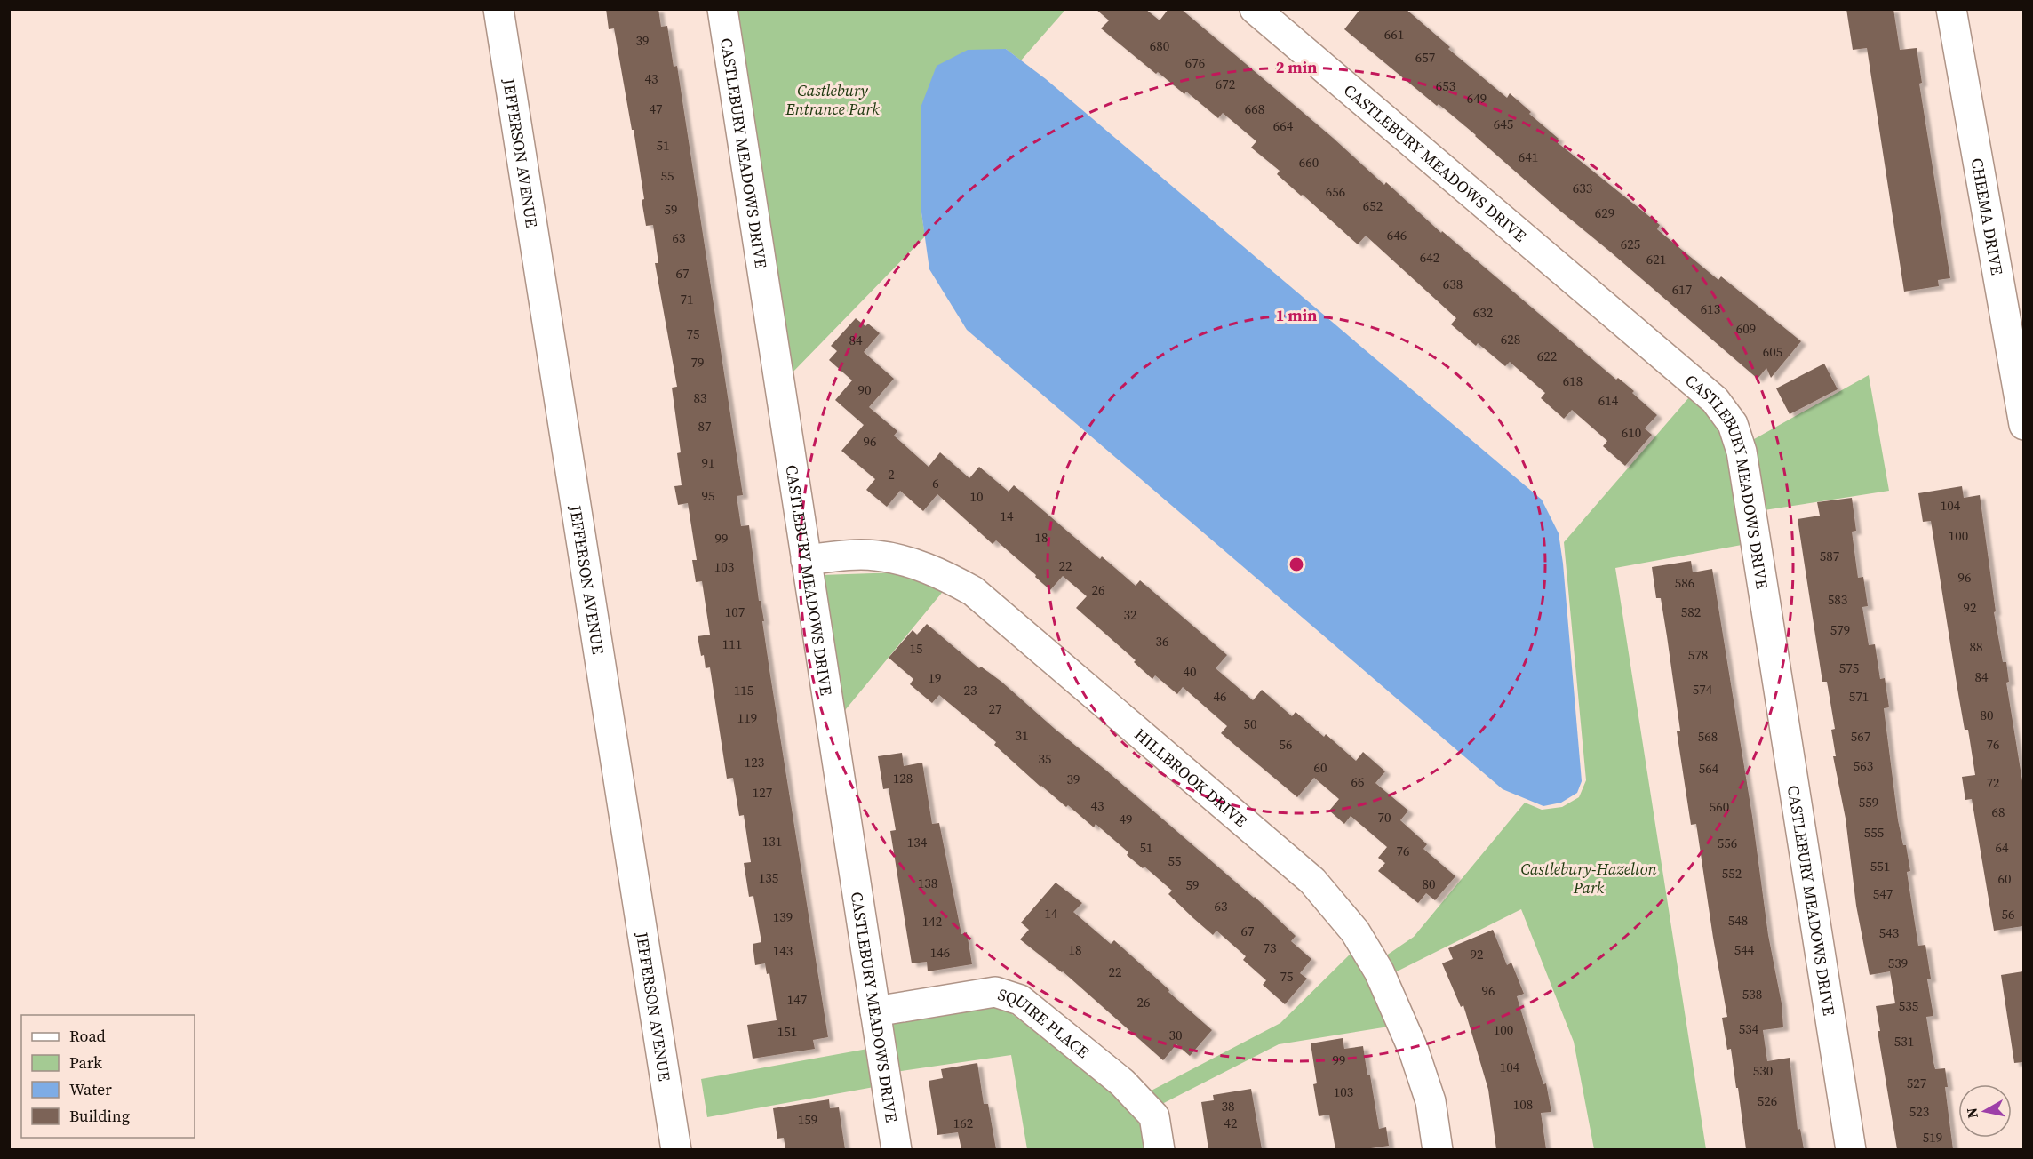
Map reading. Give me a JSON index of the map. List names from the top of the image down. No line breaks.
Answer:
{"streets":{"street":["JEFFERSON AVENUE","CASTLEBURY MEADOWS DRIVE","CHEEMA DRIVE","HILLBROOK DRIVE","SQUIRE PLACE"]},"crossings":[["CASTLEBURY MEADOWS DRIVE","HILLBROOK DRIVE"],["CASTLEBURY MEADOWS DRIVE","SQUIRE PLACE"]],"parks":["Castlebury Entrance Park","Castlebury-Hazelton Park"],"house_numbers":["661","39","680","657","676","43","672","653","649","47","668","645","664","51","641","660","55","633","656","652","59","629","646","63","625","642","621","67","638","617","71","613","632","609","75","628","84","605","622","79","618","90","83","614","87","610","96","91","2","6","95","10","104","14","100","18","99","587","22","103","96","586","26","583","92","107","582","32","579","36","111","88","15","578","575","40","84","19","574","115","23","46","571","27","80","119","50","31","568","567","56","76","35","123","563","60","564","128","39","66","72","127","559","43","560","68","70","49","555","131","134","556","51","64","76","55","551","552","135","60","138","80","59","547","63","14","56","139","548","142","67","543","73","18","544","143","146","92","539","22","75","96","538","147","26","535","534","100","151","30","531","99","104","530","527","103","526","108","38","523","159","162","42","519"],"legend":["Road","Park","Water","Building"],"north":"left","rings":["2 min","1 min"]}
